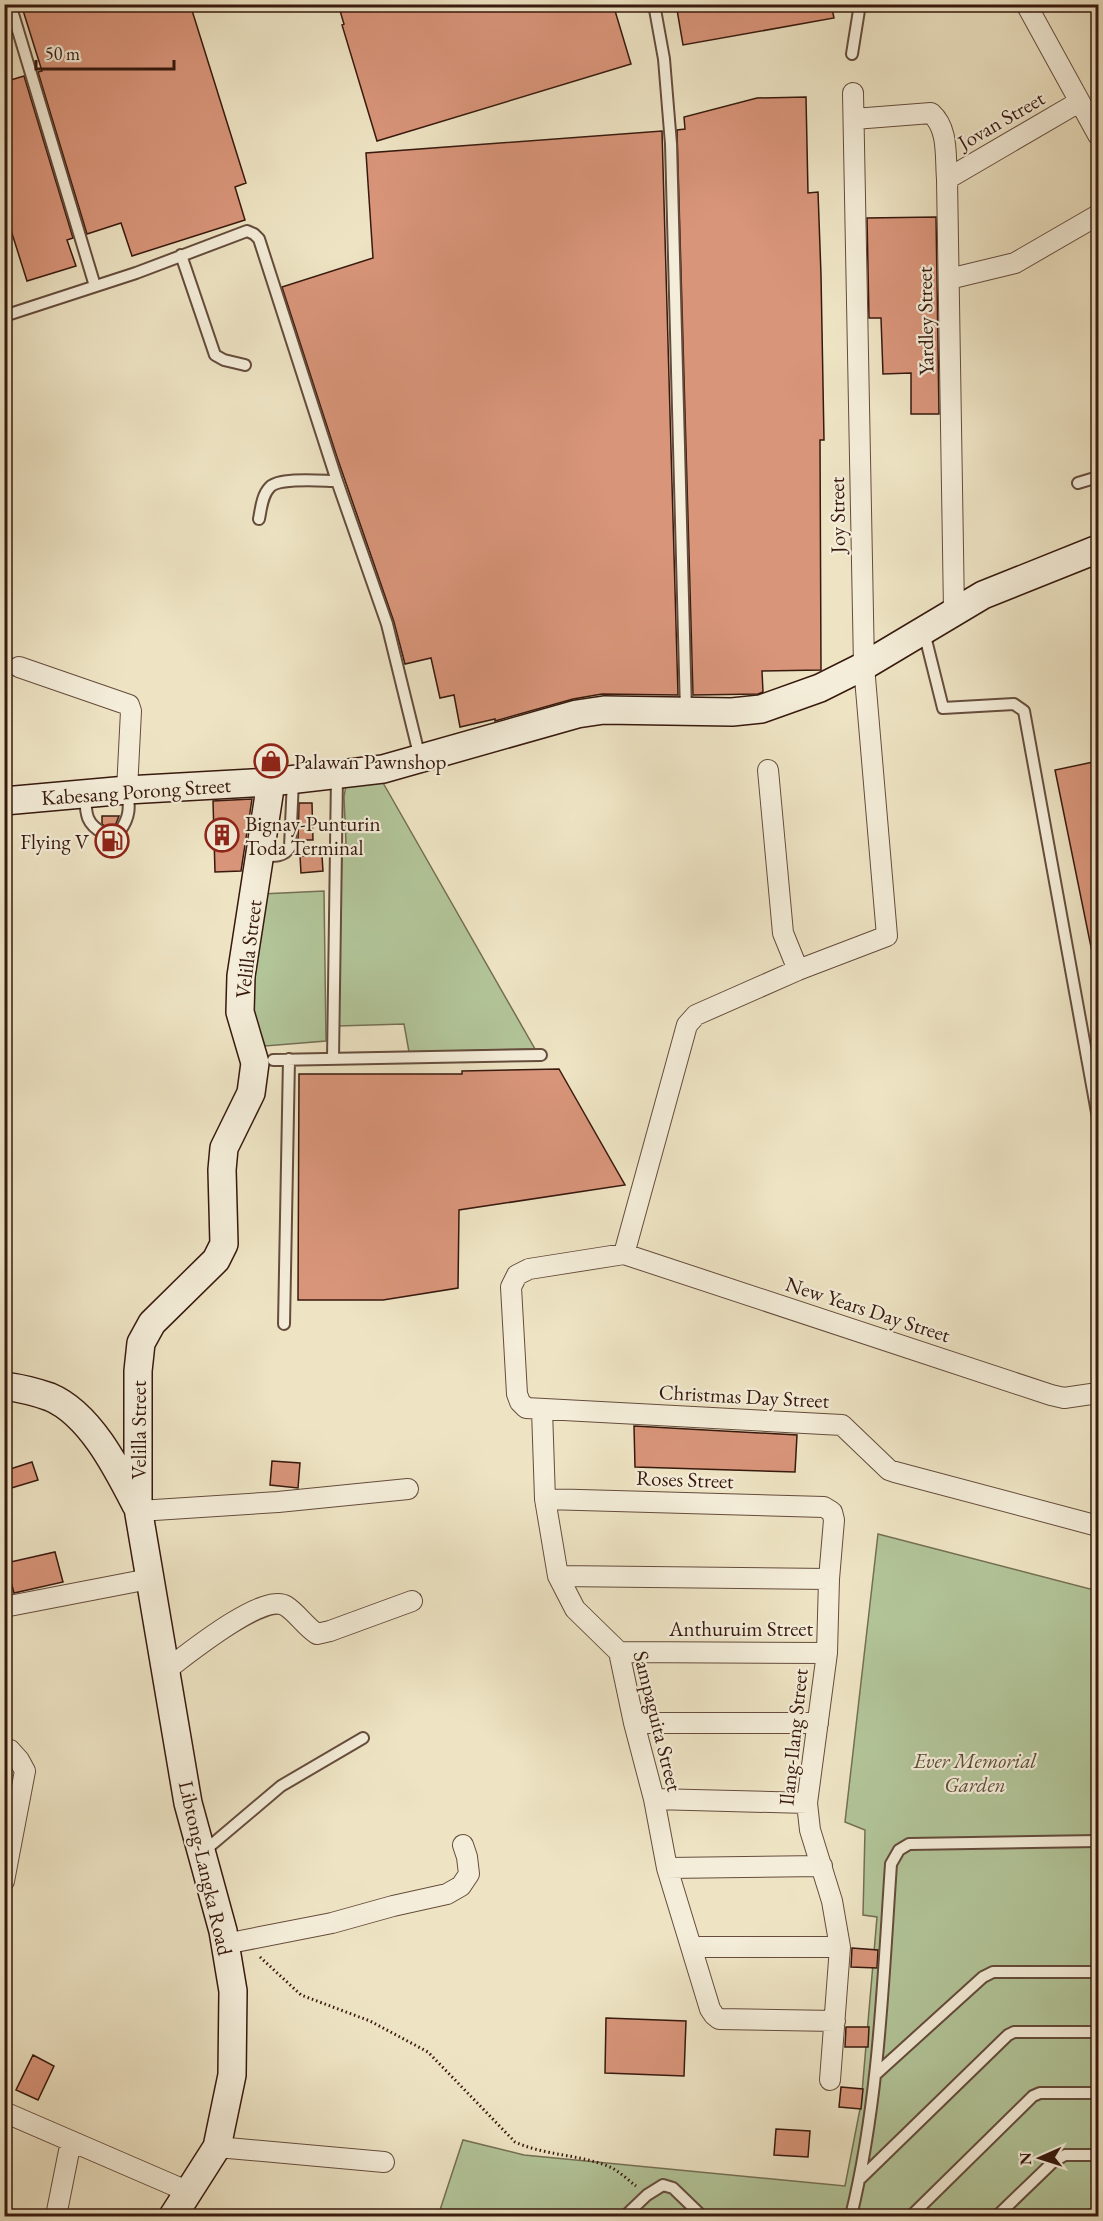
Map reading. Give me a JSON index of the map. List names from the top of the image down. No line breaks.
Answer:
{"streets":{"main road":["Kabesang Porong Street","Velilla Street","Libtong-Langka Road"],"street":["Jovan Street","Yardley Street","Joy Street","New Years Day Street","Christmas Day Street","Roses Street","Anthuruim Street","Sampaguita Street","Ilang-Ilang Street"]},"crossings":[["Jovan Street","Yardley Street"],["Yardley Street","Joy Street"],["Yardley Street","Kabesang Porong Street"],["Joy Street","Kabesang Porong Street"],["Kabesang Porong Street","Velilla Street"],["Velilla Street","Libtong-Langka Road"],["Christmas Day Street","Sampaguita Street"],["Roses Street","Sampaguita Street"],["Roses Street","Ilang-Ilang Street"],["Anthuruim Street","Sampaguita Street"],["Anthuruim Street","Ilang-Ilang Street"],["Sampaguita Street","Ilang-Ilang Street"]],"parks":["Ever Memorial Garden"],"places":{"shop":["Palawan Pawnshop"],"building":["Bignay-Punturin Toda Terminal"],"fuel station":["Flying V"]},"scale_bar":"50 m","north":"left"}
